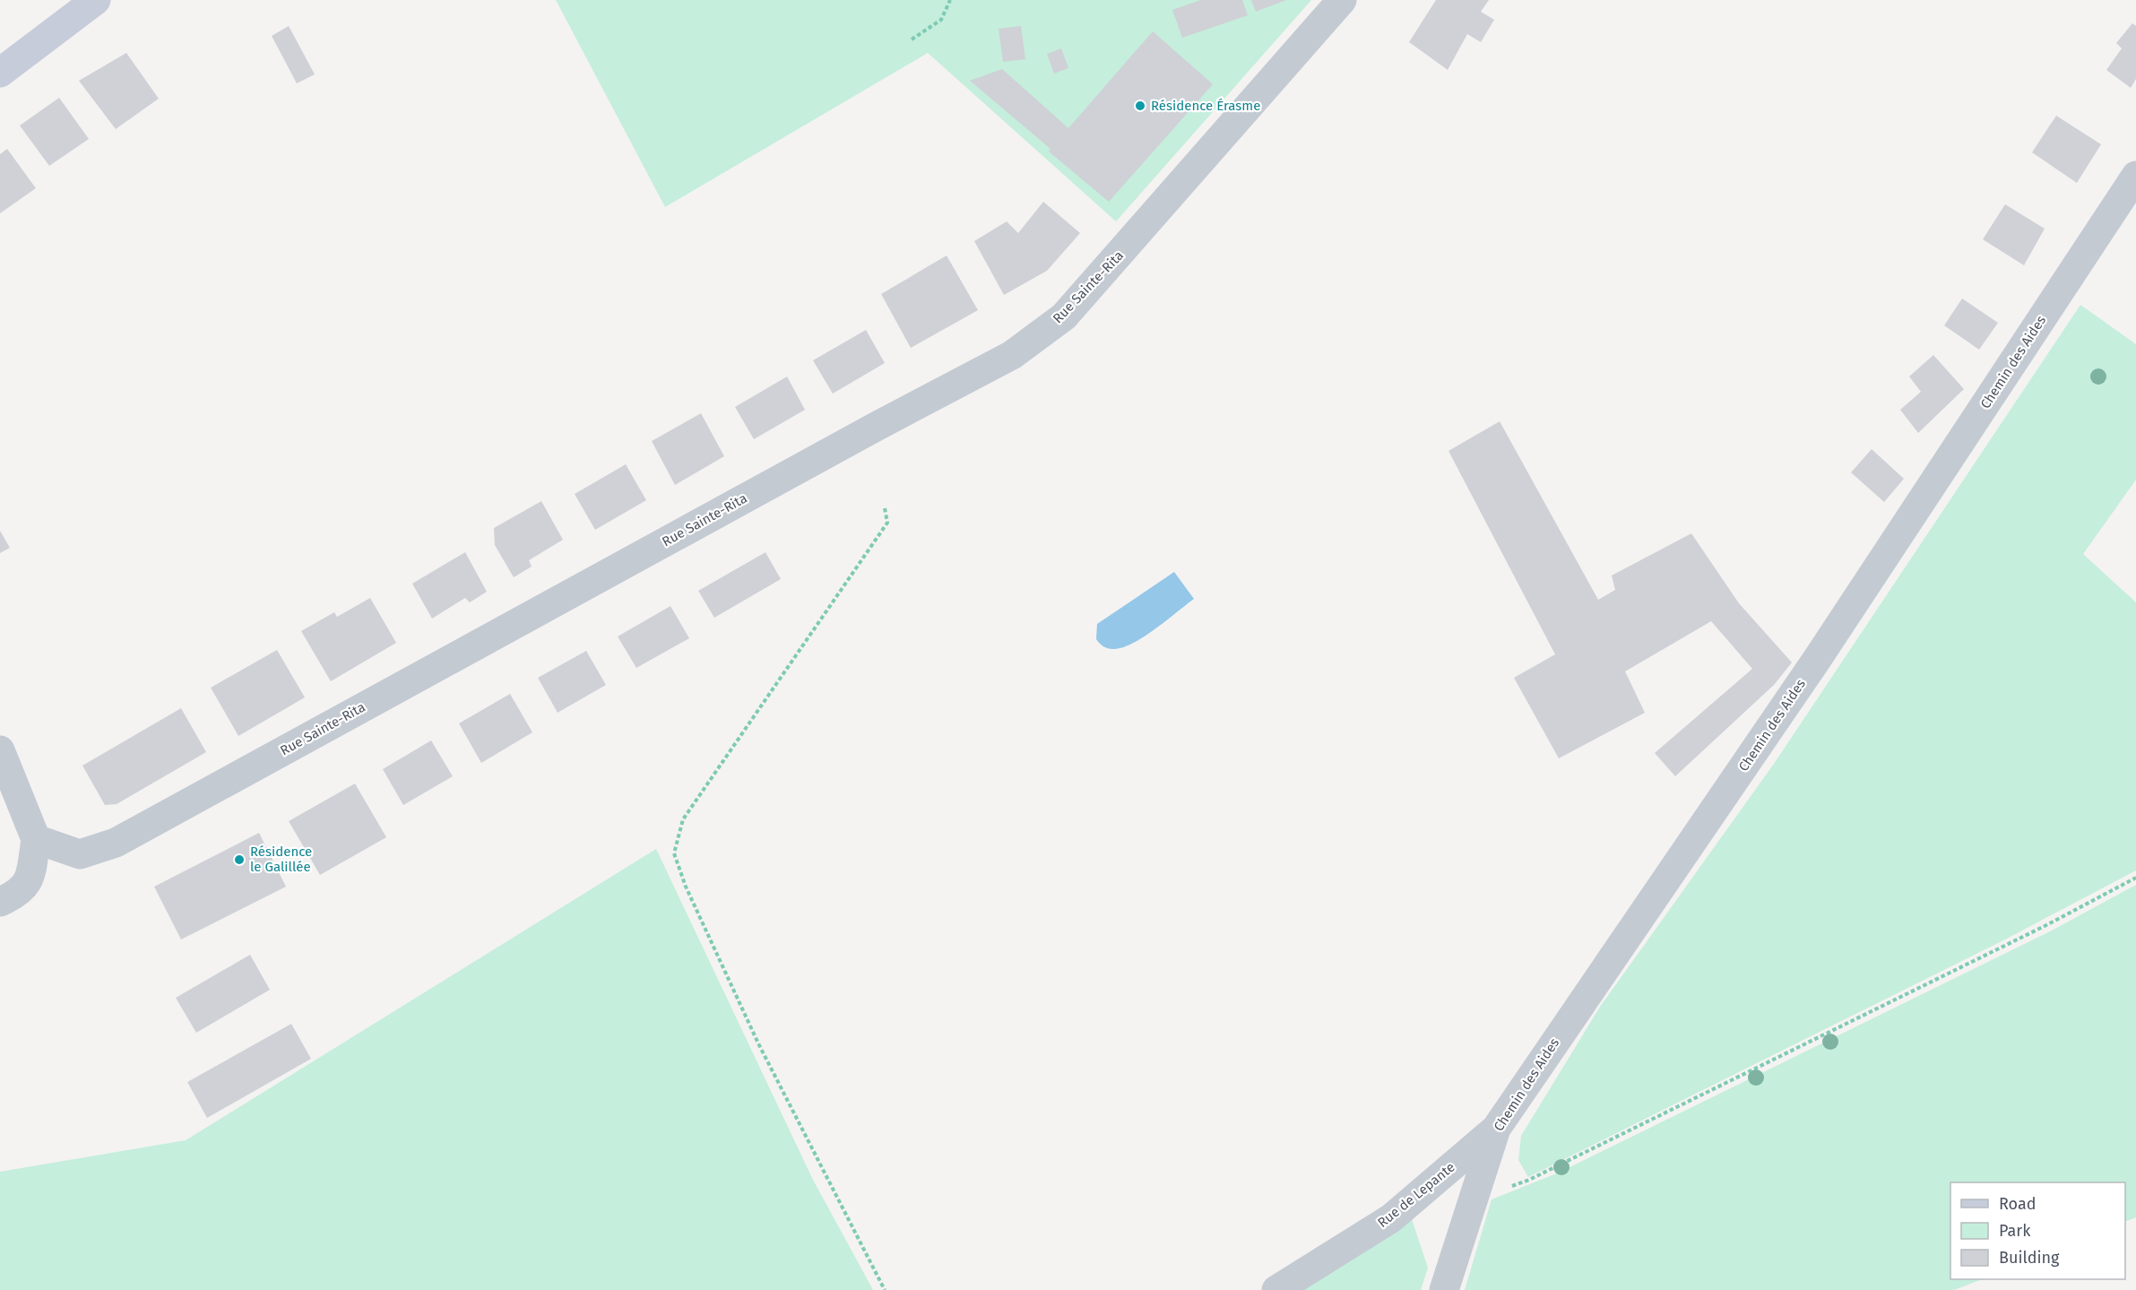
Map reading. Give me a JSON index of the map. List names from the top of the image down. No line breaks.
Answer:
{"streets":{"street":["Rue Sainte-Rita","Chemin des Aides","Rue de Lepante"]},"crossings":[["Chemin des Aides","Rue de Lepante"]],"places":["Résidence Érasme","Résidence le Galillée"],"legend":["Road","Park","Building"]}
